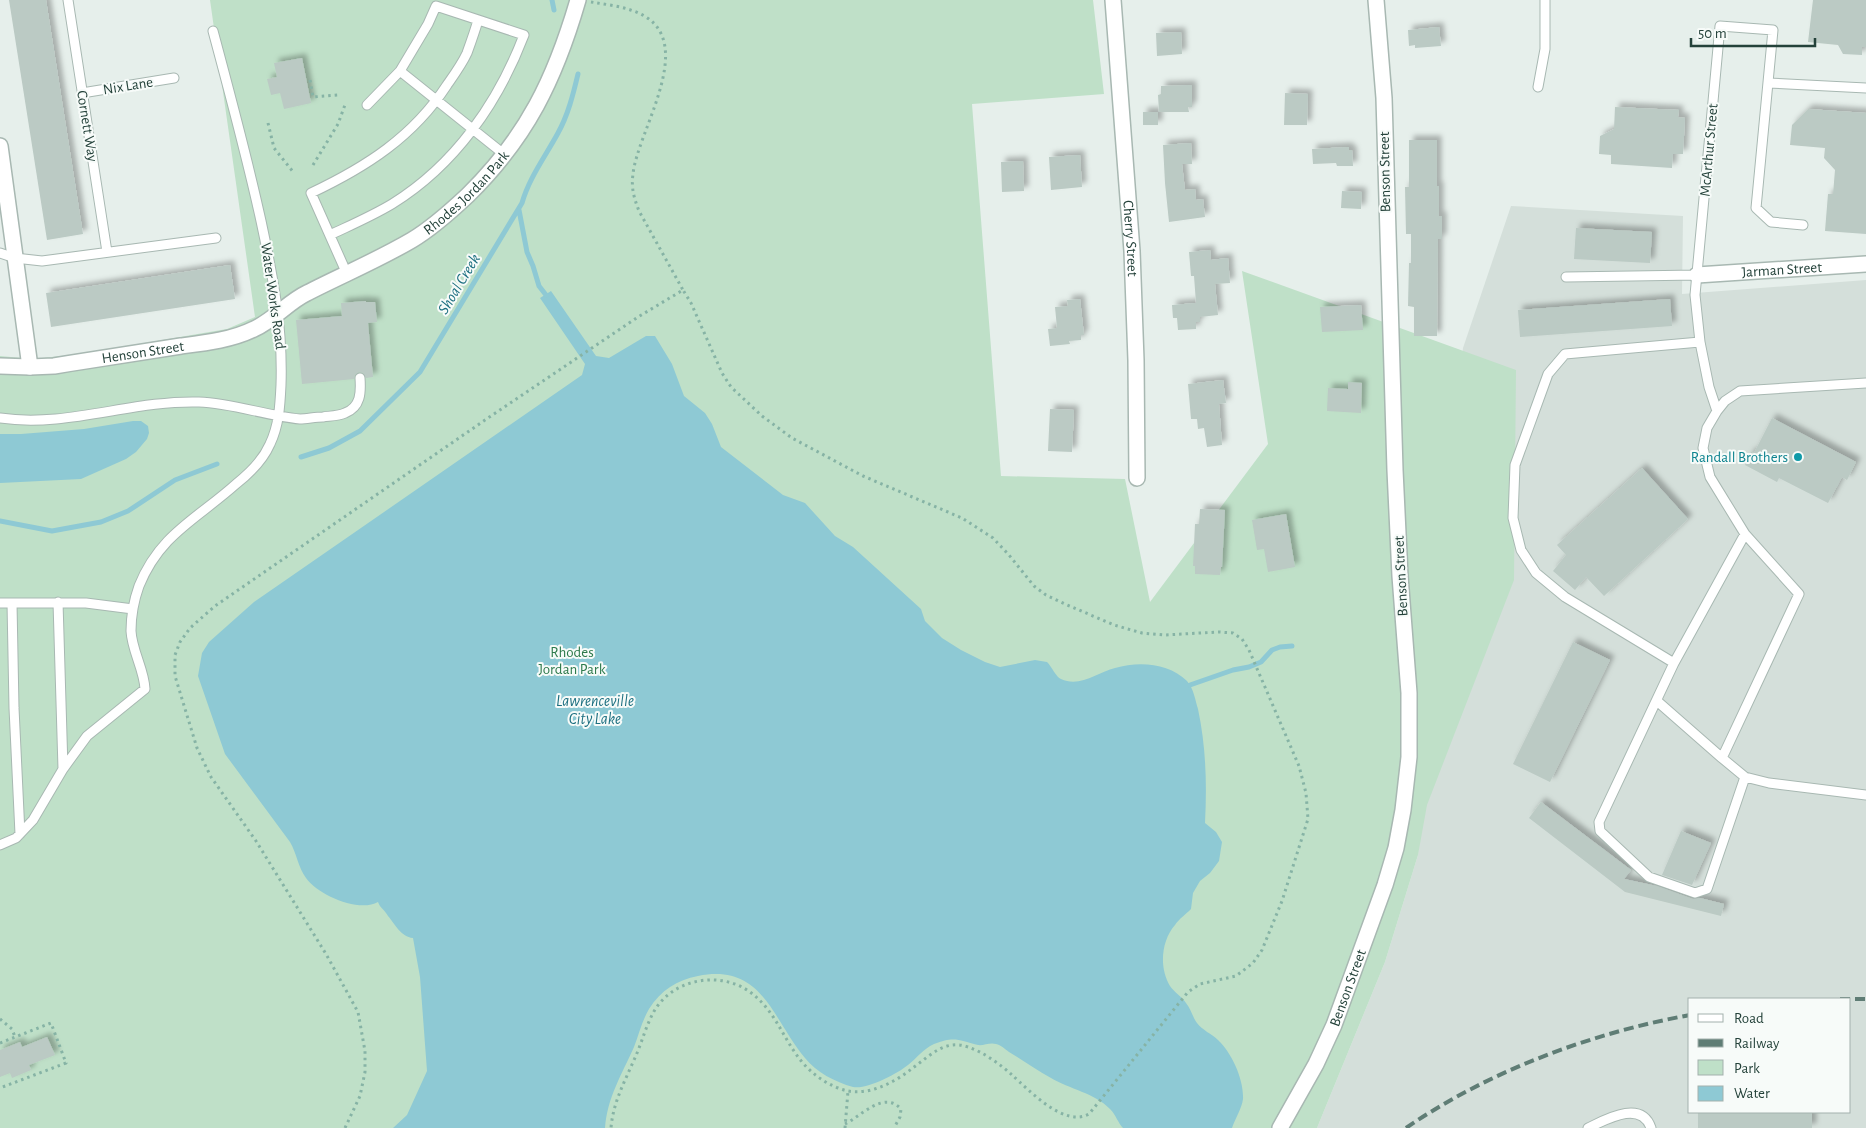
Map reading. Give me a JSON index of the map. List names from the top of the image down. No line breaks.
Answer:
{"streets":{"street":["Benson Street","Rhodes Jordan Park","Cherry Street","Jarman Street","Henson Street"],"lane":["Nix Lane","Cornett Way","McArthur Street","Water Works Road"]},"crossings":[["Nix Lane","Cornett Way"],["McArthur Street","Jarman Street"],["Rhodes Jordan Park","Water Works Road"],["Rhodes Jordan Park","Henson Street"],["Water Works Road","Henson Street"]],"water":["Shoal Creek","Lawrenceville City Lake"],"parks":["Rhodes Jordan Park"],"places":["Randall Brothers"],"legend":["Road","Railway","Park","Water"],"scale_bar":"50 m"}
